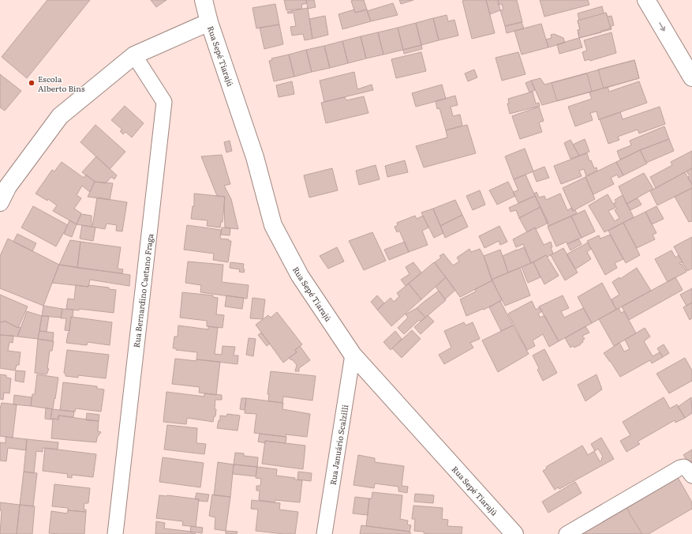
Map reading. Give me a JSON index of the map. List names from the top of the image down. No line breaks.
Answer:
{"streets":{"street":["Rua Sepé Tiarajú","Rua Bernardino Caetano Fraga","Rua Januário Scalzilli"]},"crossings":[["Rua Sepé Tiarajú","Rua Januário Scalzilli"]],"places":["Escola Alberto Bins"]}
